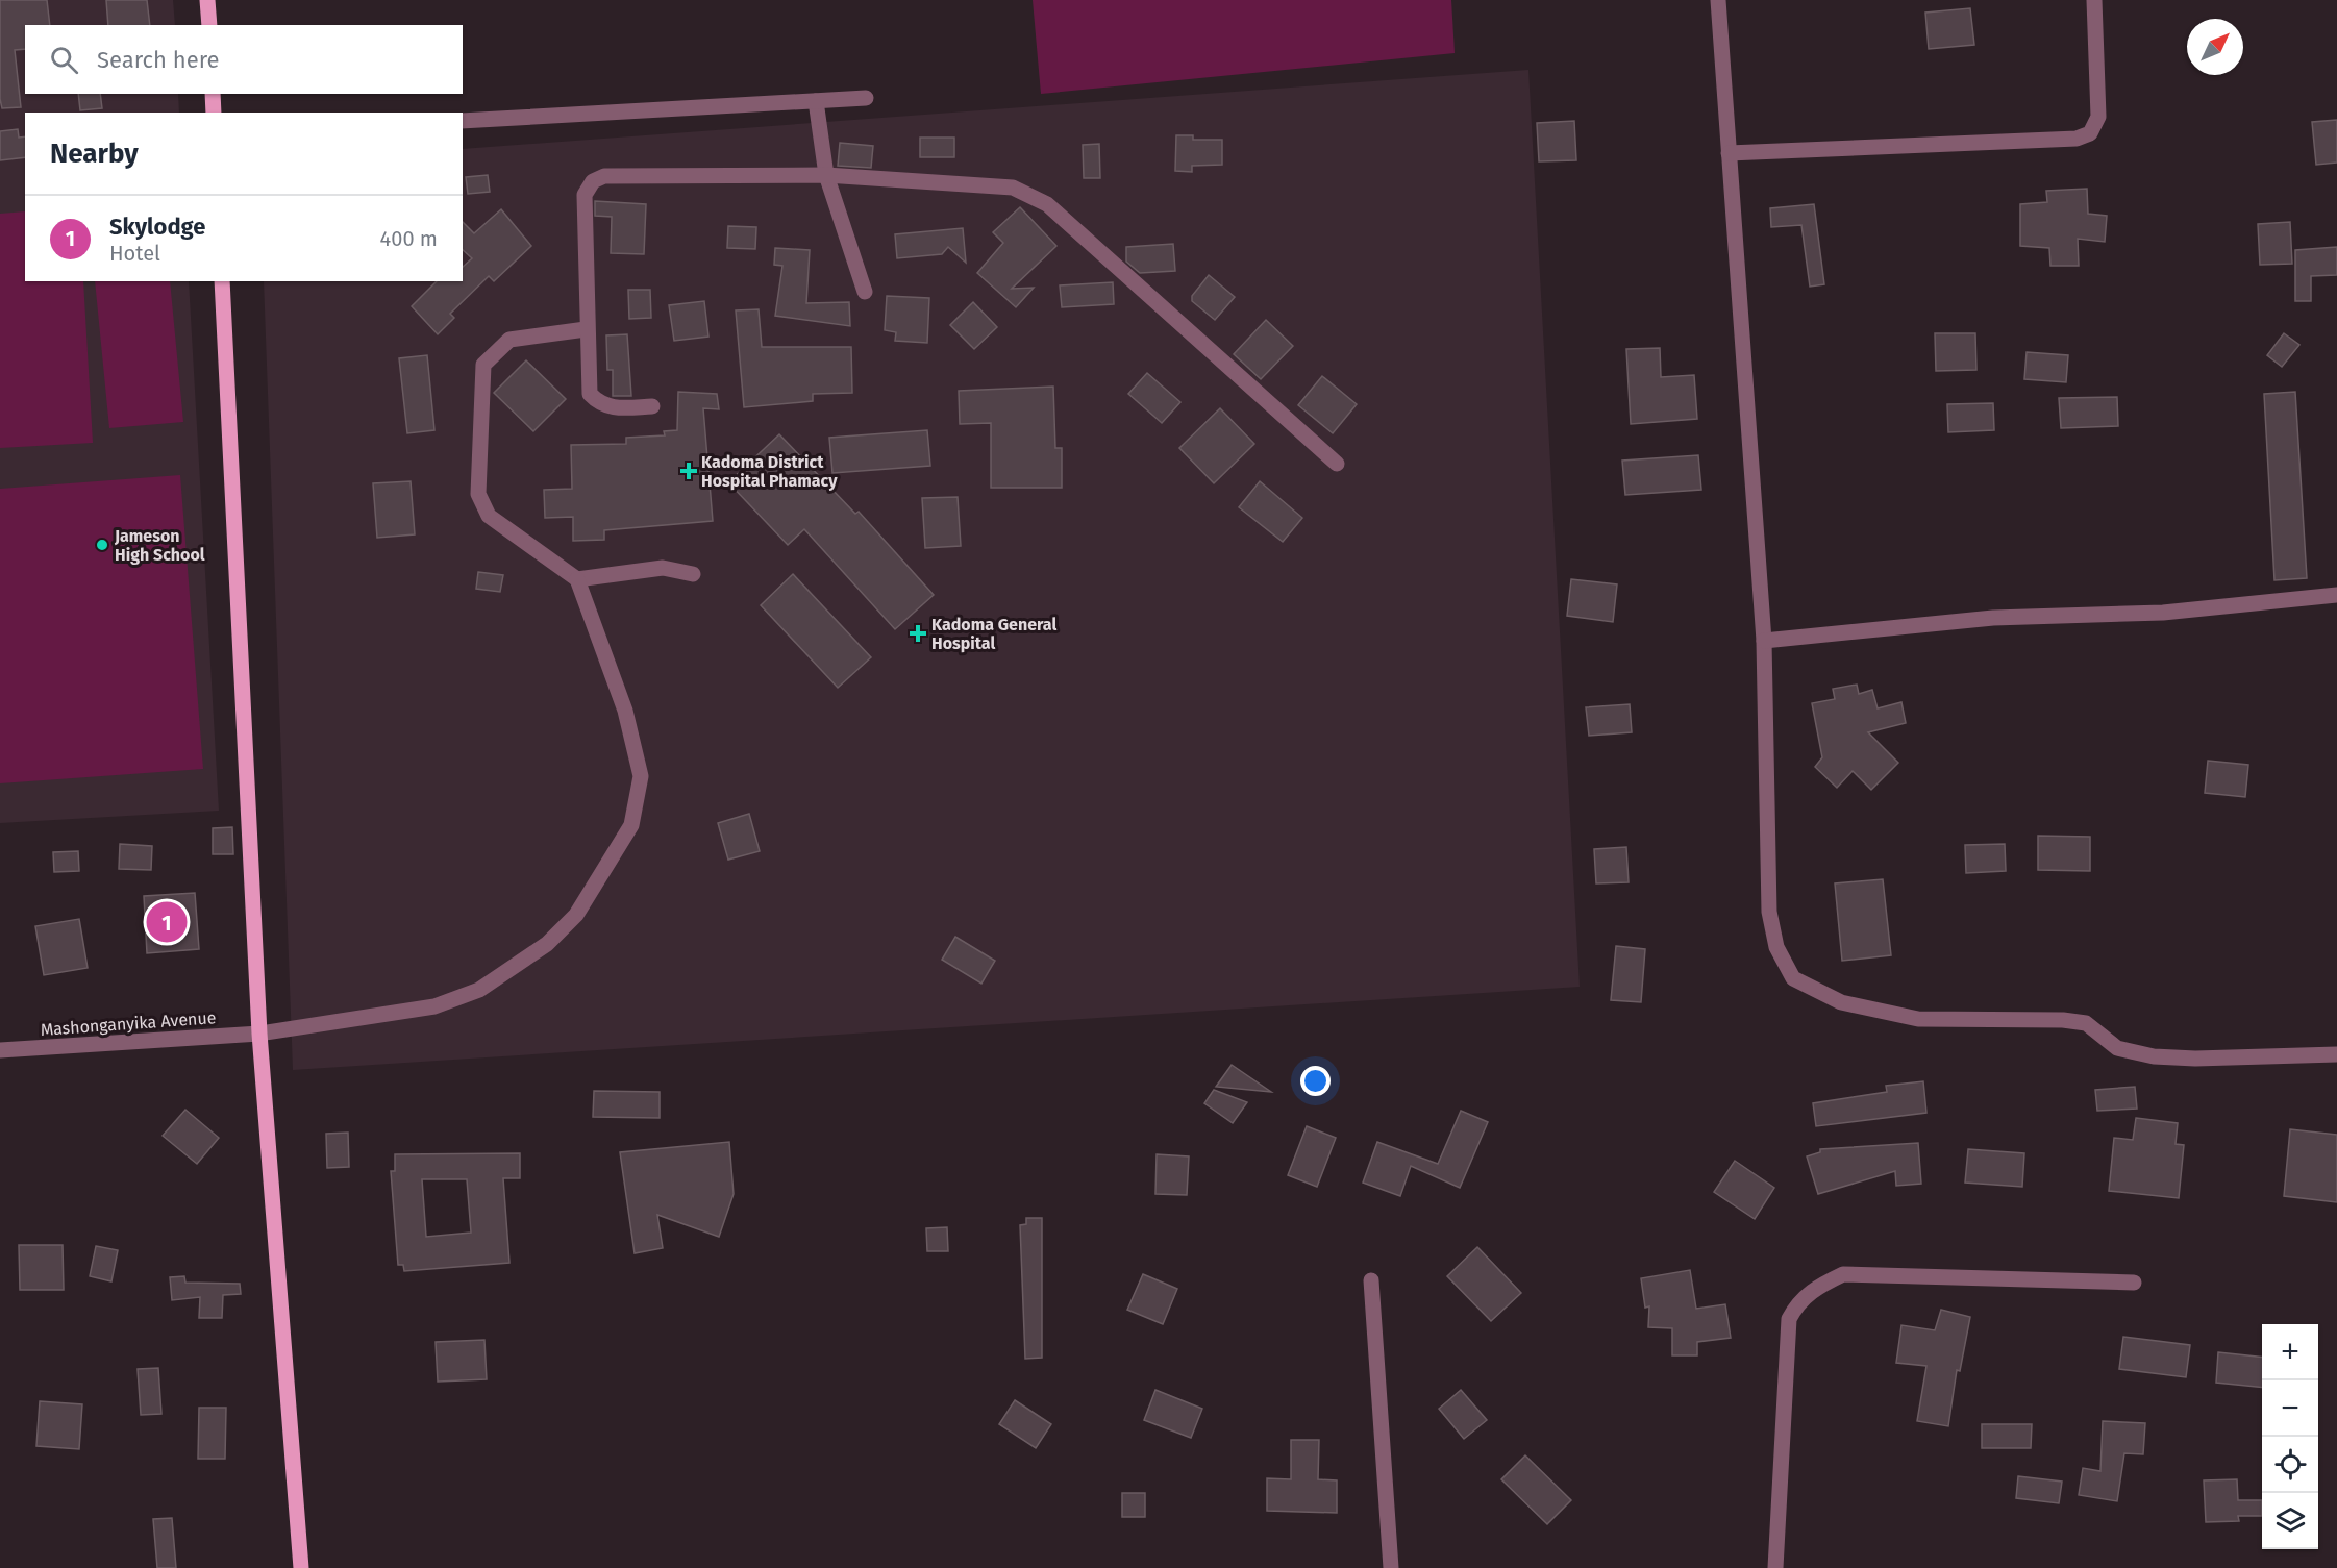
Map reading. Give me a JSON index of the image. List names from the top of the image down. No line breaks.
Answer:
{"streets":{"street":["Mashonganyika Avenue"]},"places":{"health":["Kadoma District Hospital Phamacy","Kadoma General Hospital"],"other":["Jameson High School"]},"north":"top right","page":{"search":"Search here","heading":"Nearby","list":[{"mark":"1","name":"Skylodge","note":"Hotel","value":"400 m"}],"pins":"1","map_buttons":["+","−"]}}
